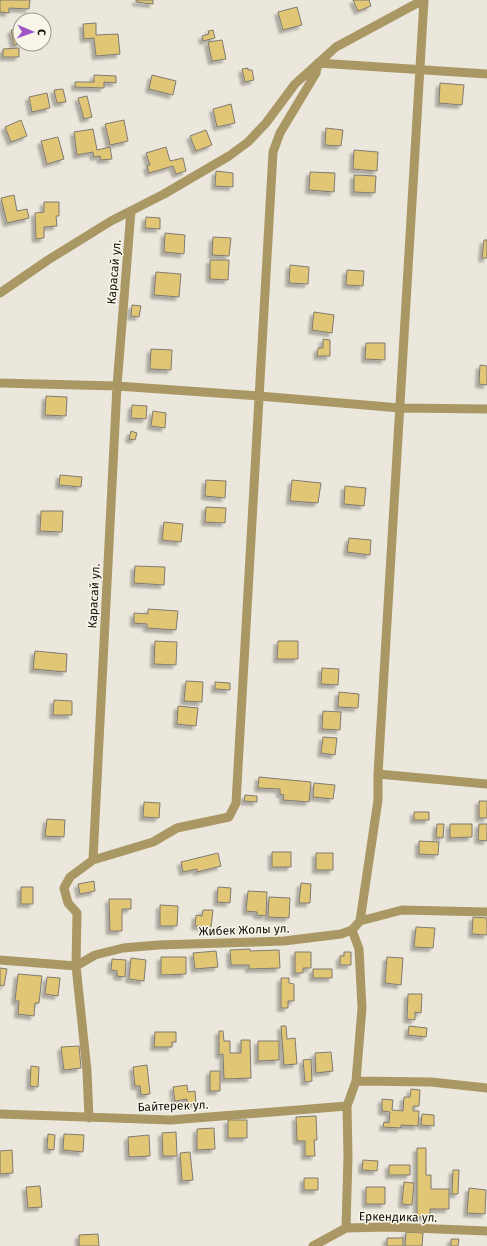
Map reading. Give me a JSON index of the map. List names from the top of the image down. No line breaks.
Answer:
{"streets":{"street":["Карасай ул.","Жибек Жолы ул.","Байтерек ул.","Еркендика ул."]},"north":"right"}
